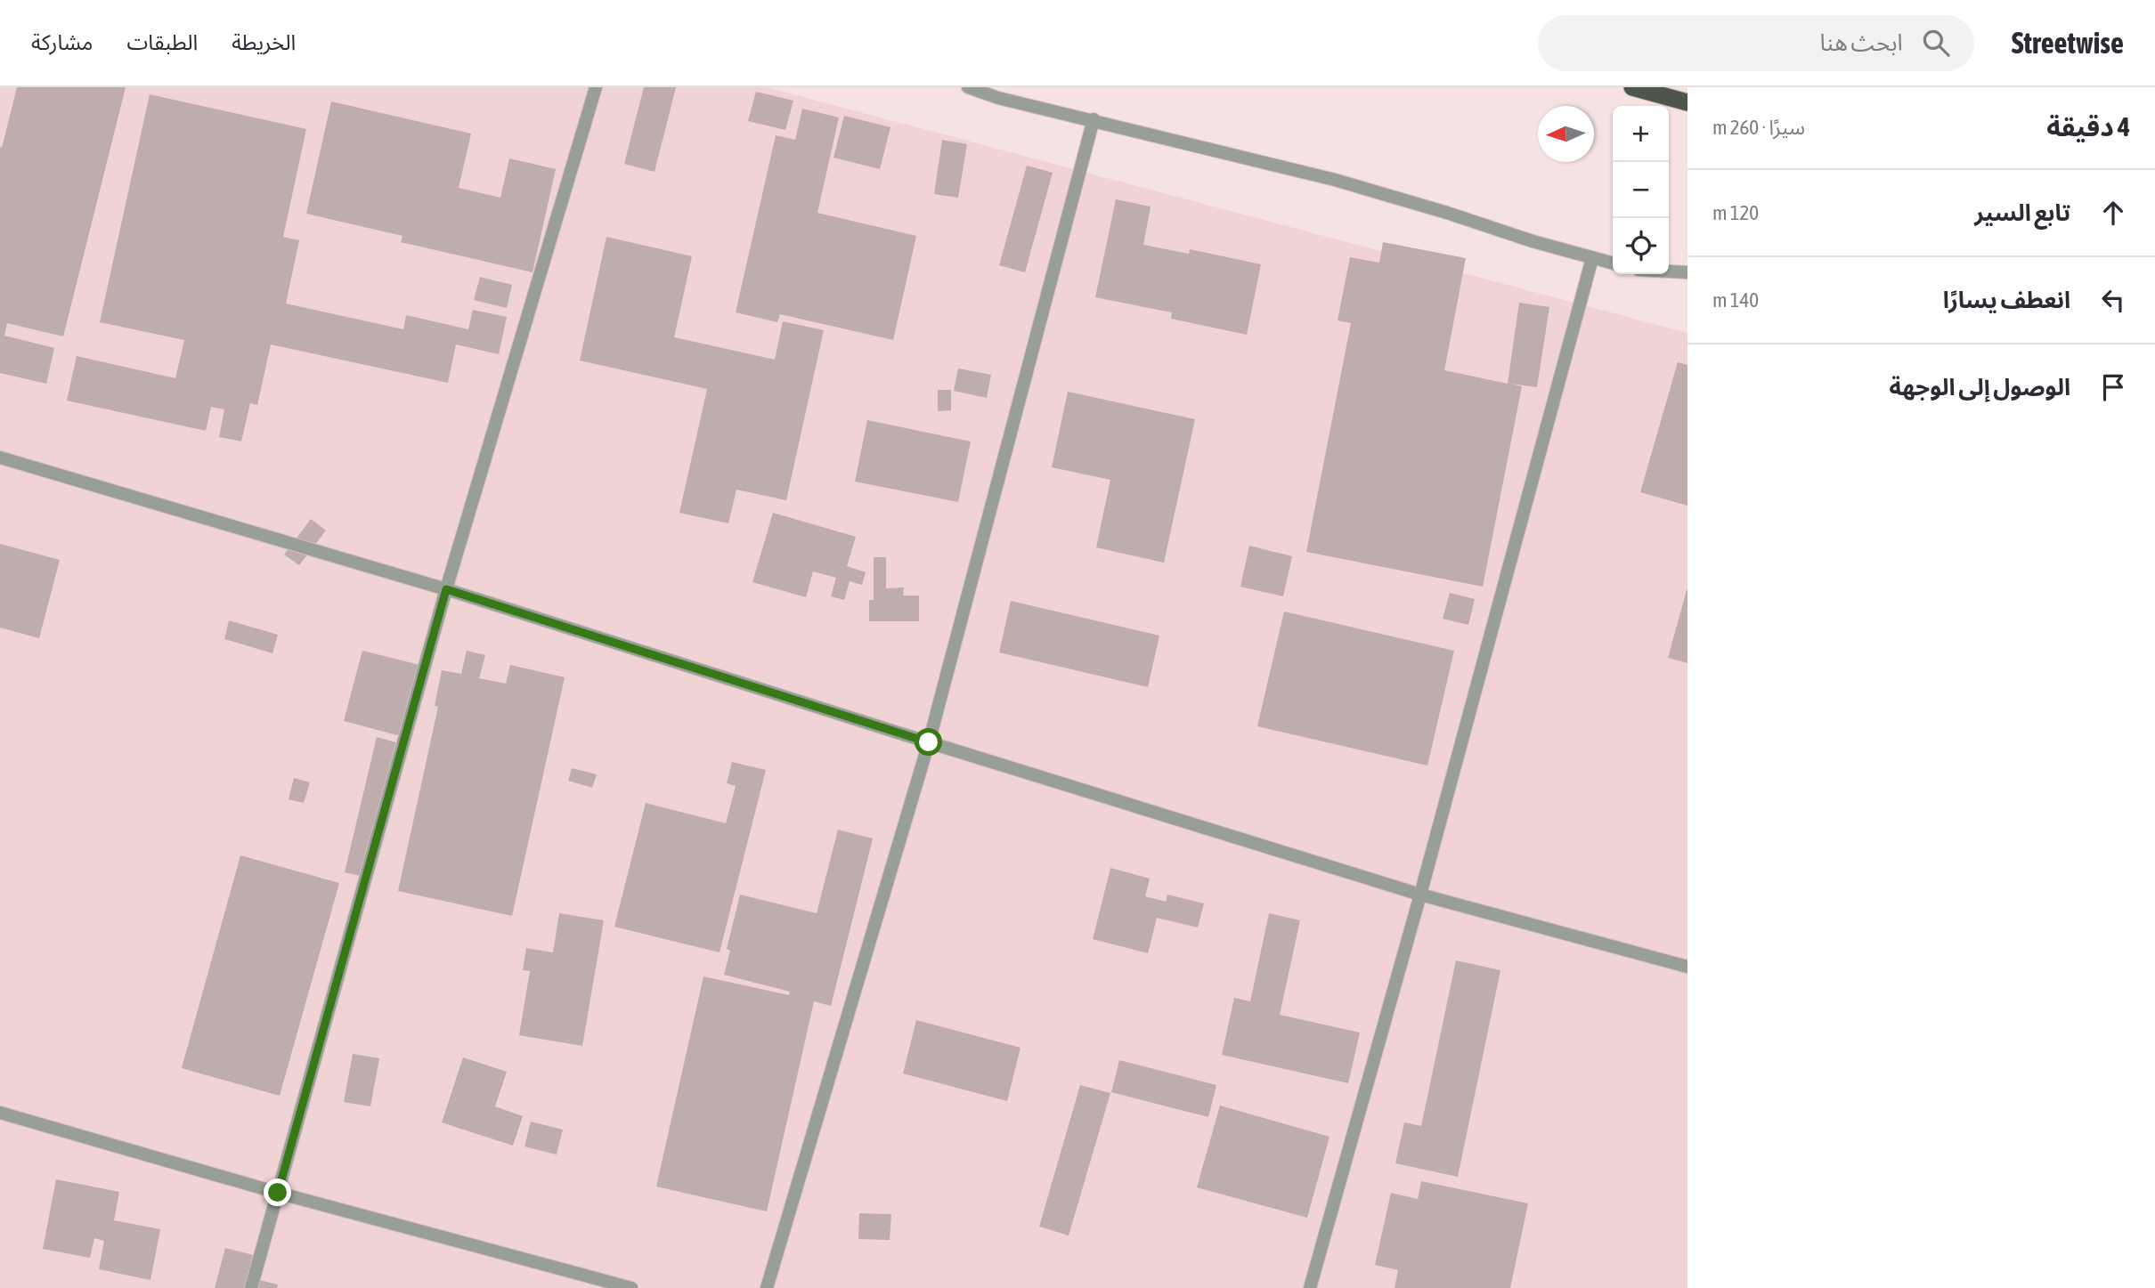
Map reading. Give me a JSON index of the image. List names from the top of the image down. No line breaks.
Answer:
{"north":"left","page":{"header":"Streetwise","search":"ابحث هنا","nav":["الخريطة","الطبقات","مشاركة"],"heading":["4 دقيقة","سيرًا · 260 m"],"map_buttons":["+","−"],"list":[["تابع السير","120 m"],["انعطف يسارًا","140 m"],"الوصول إلى الوجهة"]}}
